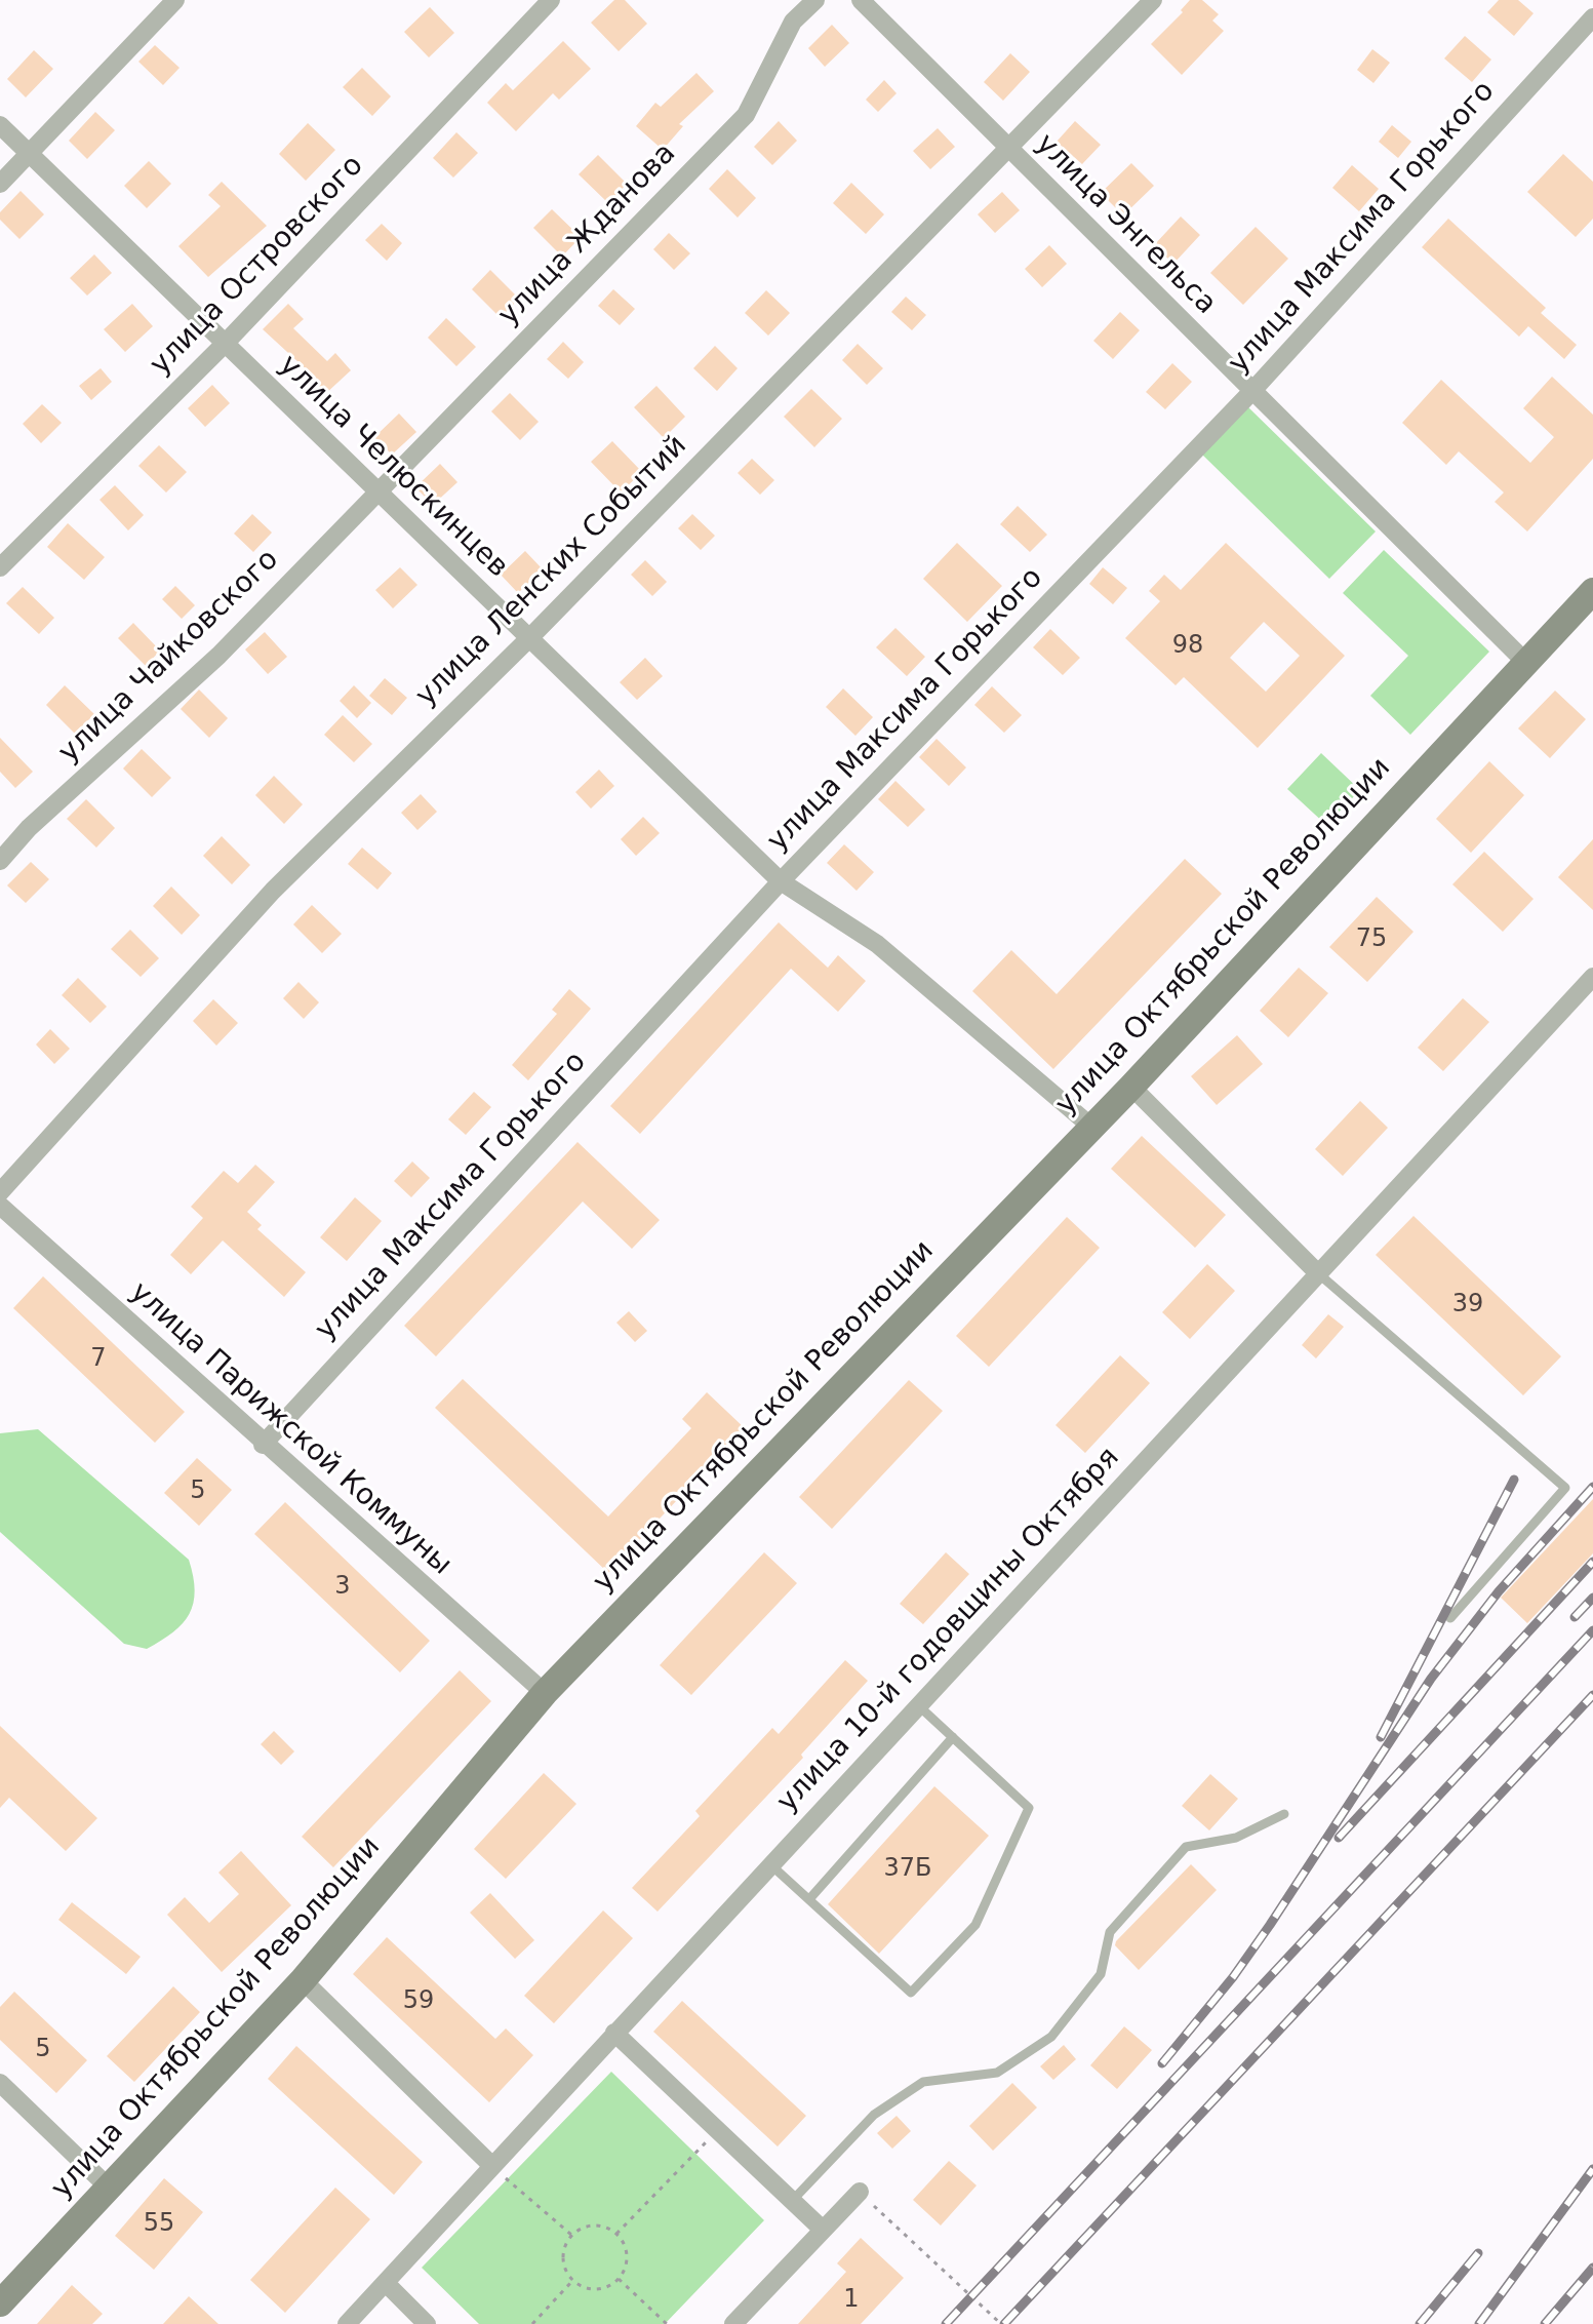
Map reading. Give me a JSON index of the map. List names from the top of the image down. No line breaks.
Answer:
{"streets":{"street":["улица Энгельса","улица Максима Горького","улица Жданова","улица Островского","улица Челюскинцев","улица Ленских Событий","улица Чайковского","улица Октябрьской Революции","улица Парижской Коммуны","улица 10-й годовщины Октября"]},"crossings":[["улица Энгельса","улица Максима Горького"],["улица Энгельса","улица Ленских Событий"],["улица Энгельса","улица Октябрьской Революции"],["улица Максима Горького","улица Челюскинцев"],["улица Максима Горького","улица Парижской Коммуны"],["улица Жданова","улица Челюскинцев"],["улица Жданова","улица Чайковского"],["улица Островского","улица Челюскинцев"],["улица Челюскинцев","улица Ленских Событий"],["улица Челюскинцев","улица Чайковского"],["улица Челюскинцев","улица Октябрьской Революции"],["улица Октябрьской Революции","улица Парижской Коммуны"]],"house_numbers":["98","75","39","7","5","3","37Б","59","5","55","1"]}
